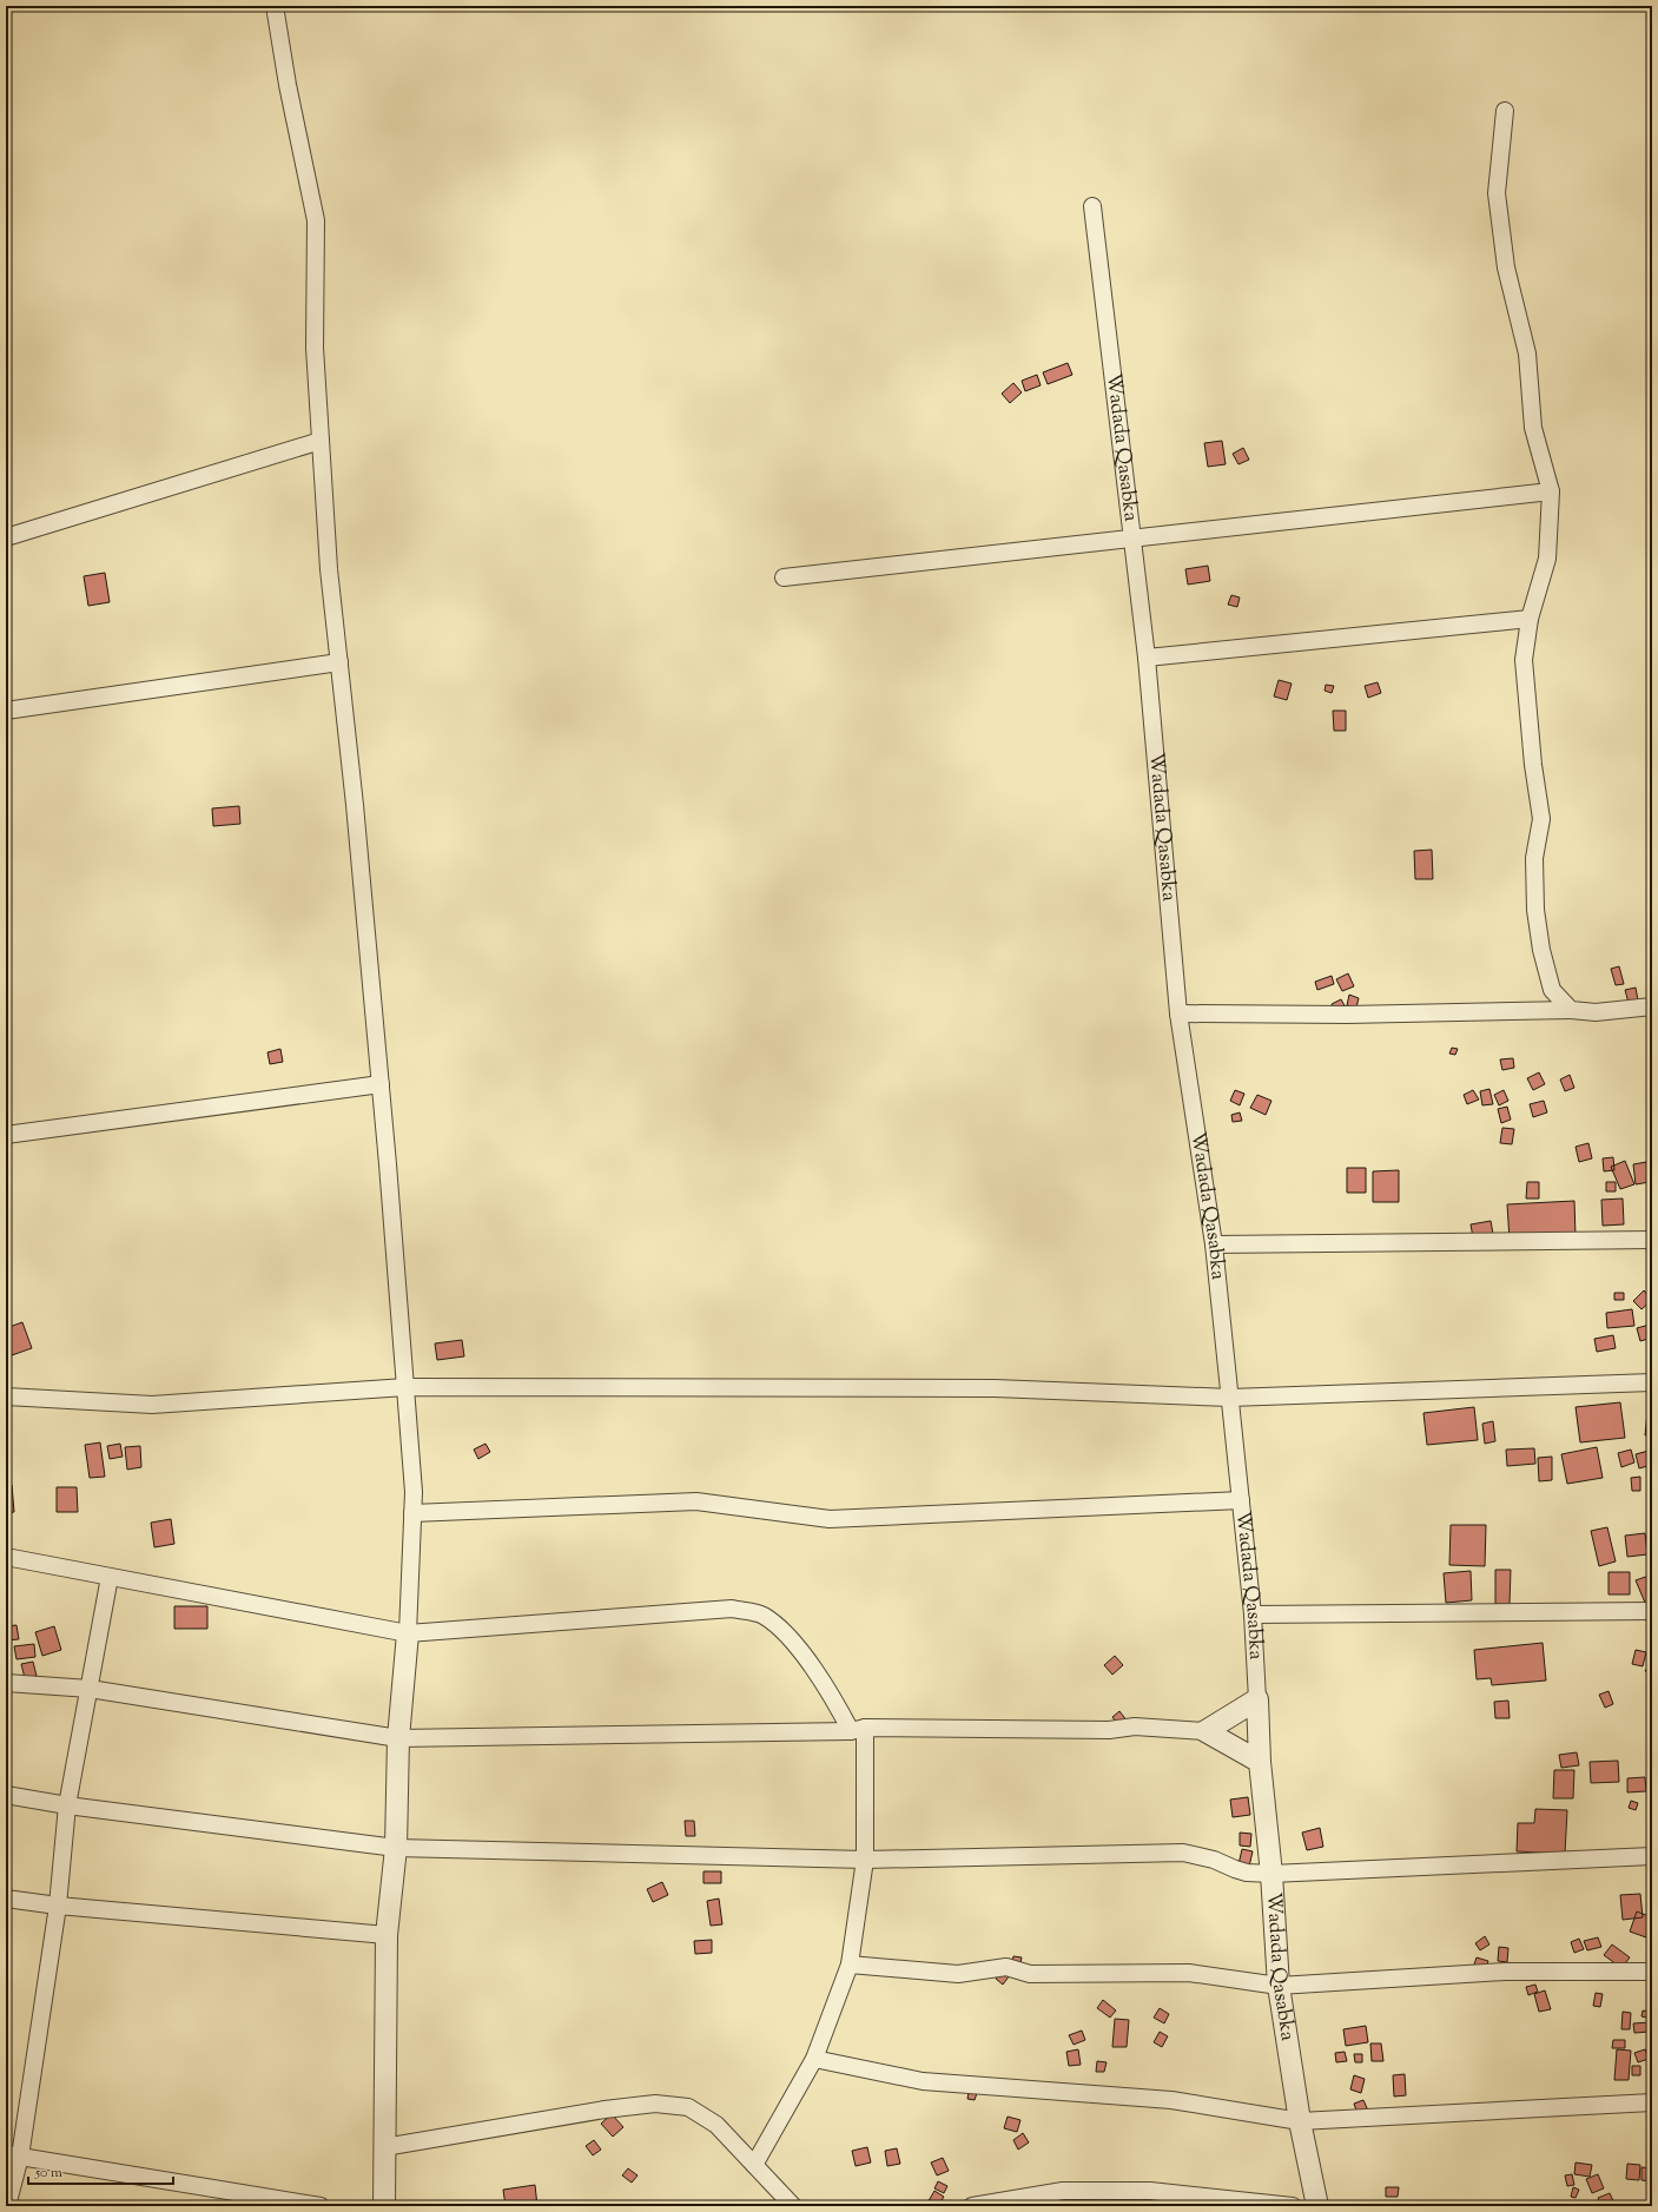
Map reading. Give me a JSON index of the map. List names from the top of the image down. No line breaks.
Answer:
{"streets":{"street":["Wadada Qasabka"]},"scale_bar":"50 m"}
